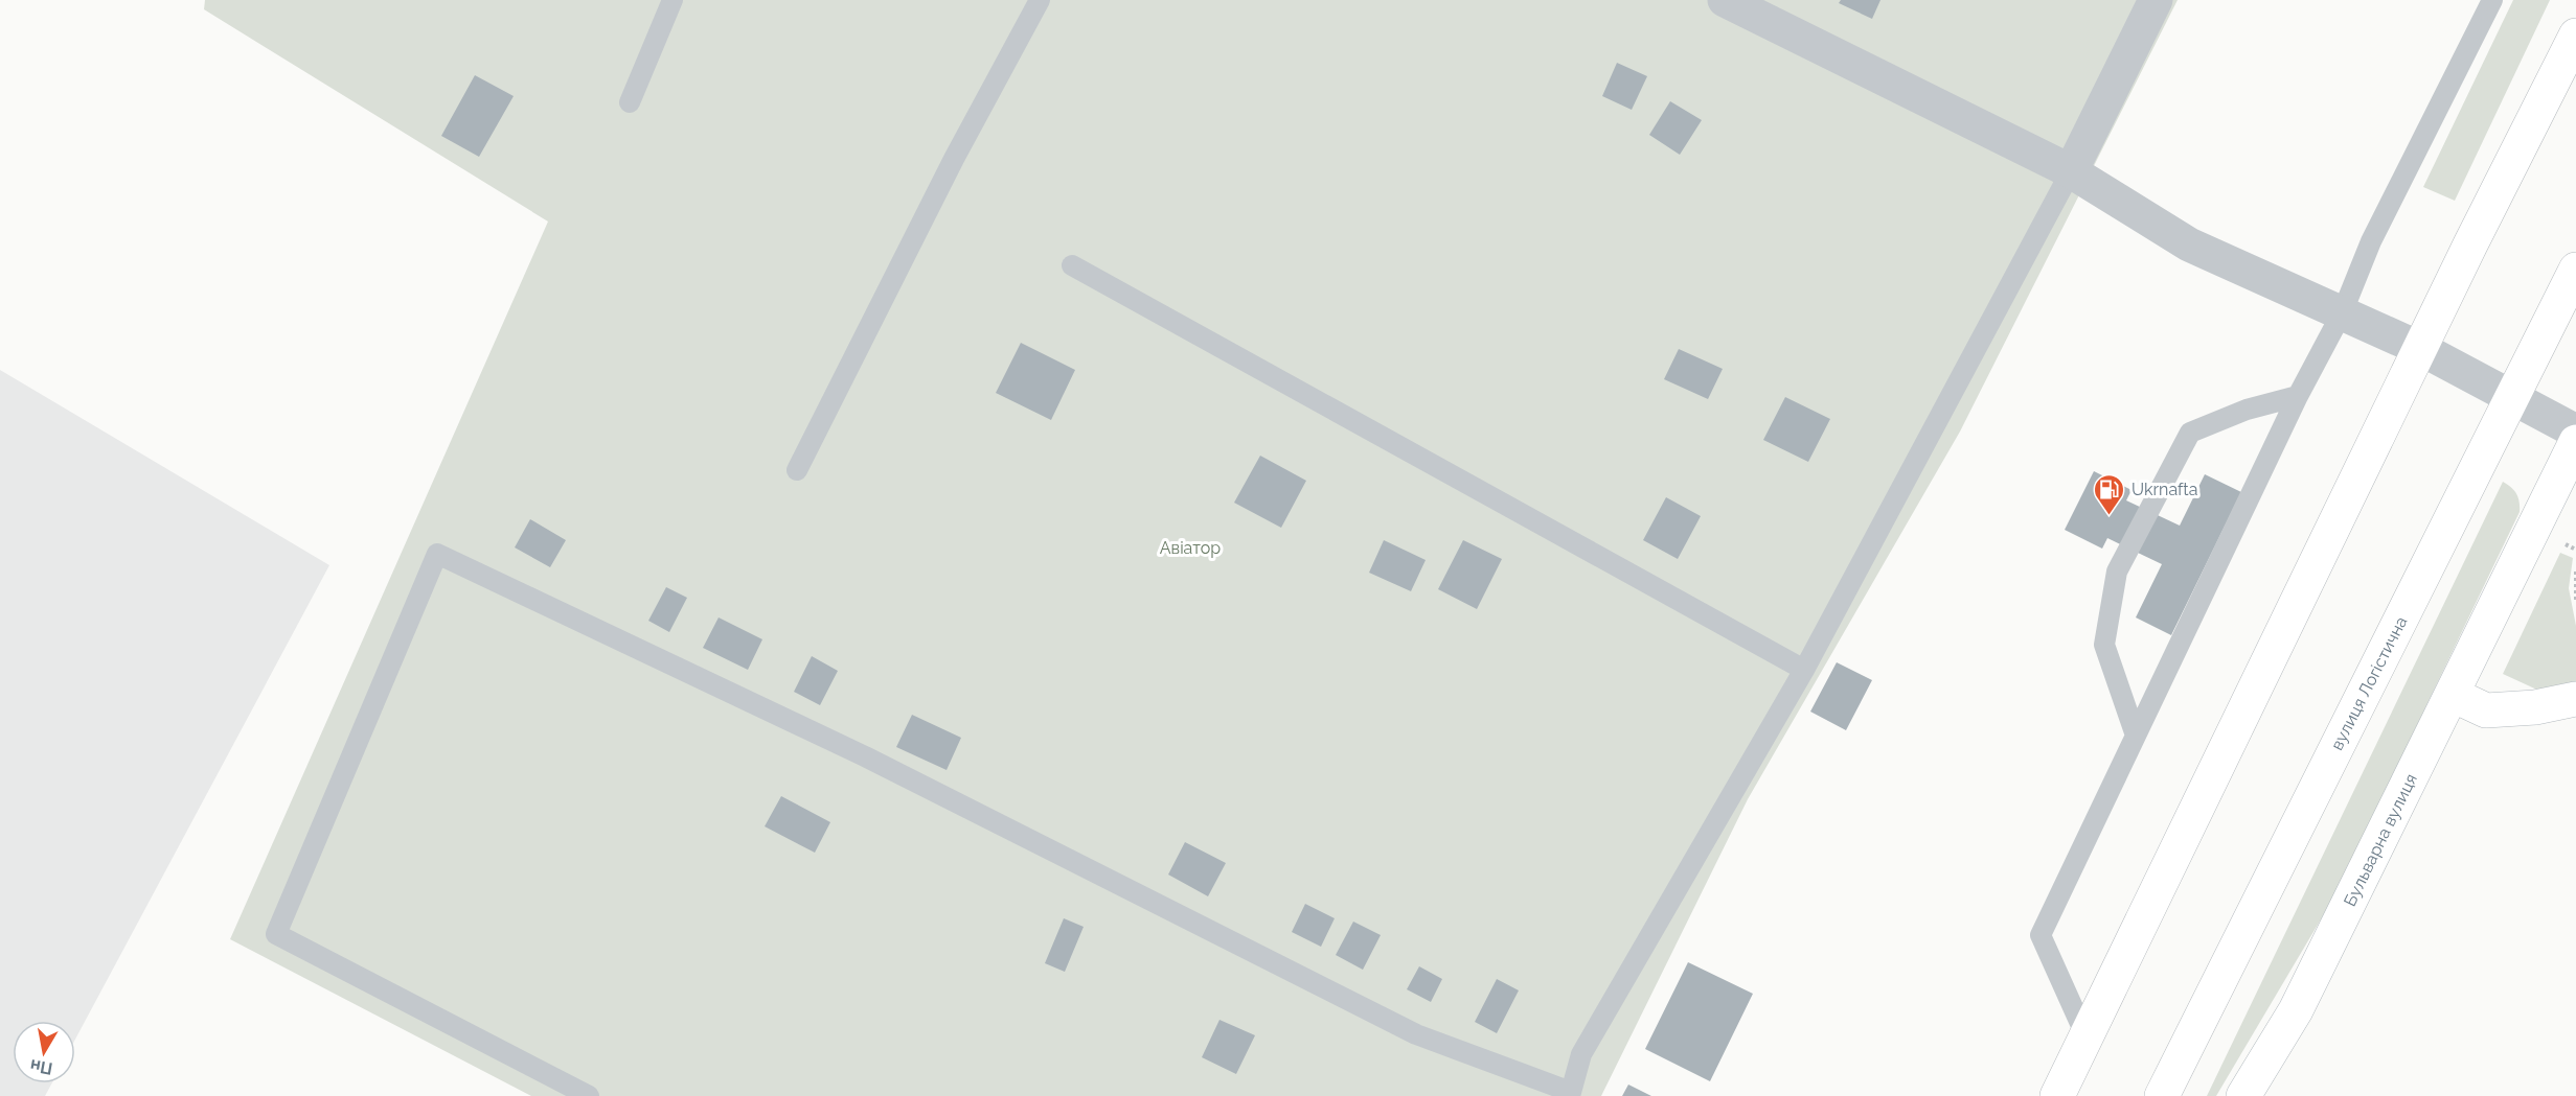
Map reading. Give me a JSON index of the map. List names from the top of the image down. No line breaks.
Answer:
{"streets":{"main road":["вулиця Логістична","Бульварна вулиця"]},"parks":["Авіатор"],"places":{"fuel station":["Ukrnafta"]},"north":"bottom"}
